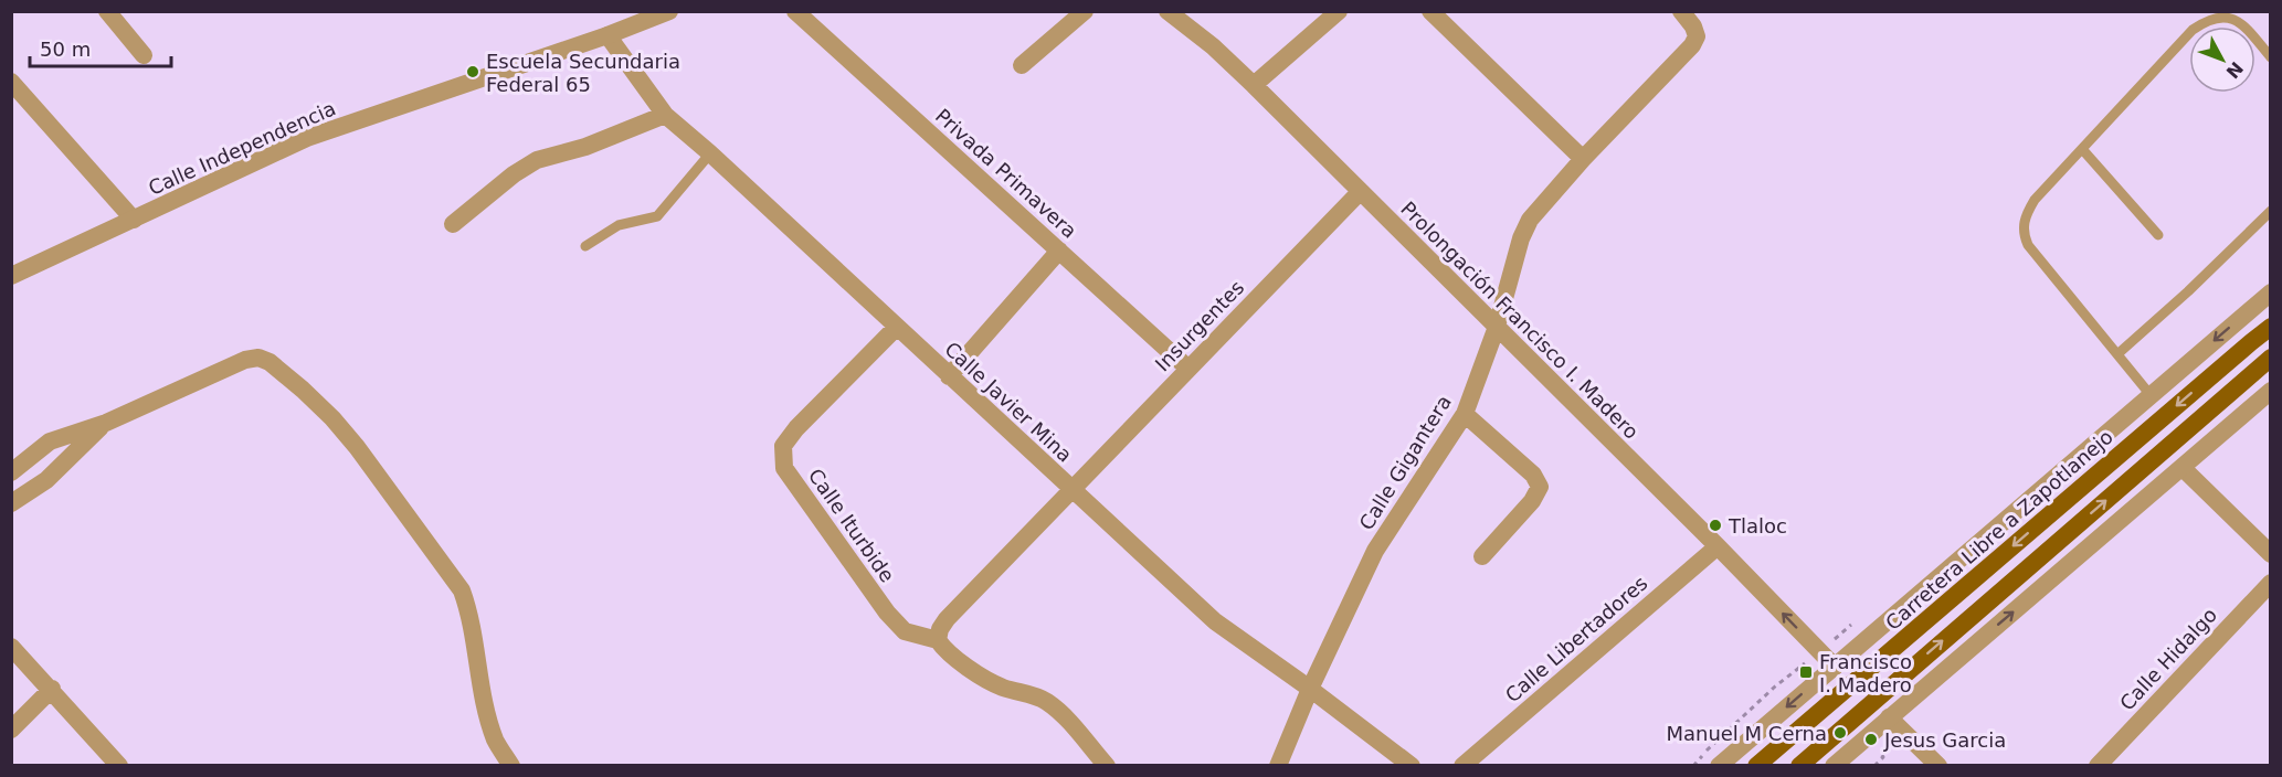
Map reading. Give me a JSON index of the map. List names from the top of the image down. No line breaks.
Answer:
{"streets":{"main road":["Carretera Libre a Zapotlanejo"],"street":["Calle Independencia","Privada Primavera","Prolongación Francisco I. Madero","Insurgentes","Calle Javier Mina","Calle Gigantera","Calle Iturbide","Calle Libertadores","Calle Hidalgo"]},"crossings":[["Calle Independencia","Calle Javier Mina"],["Privada Primavera","Insurgentes"],["Prolongación Francisco I. Madero","Insurgentes"],["Prolongación Francisco I. Madero","Calle Gigantera"],["Prolongación Francisco I. Madero","Calle Libertadores"],["Insurgentes","Calle Javier Mina"],["Insurgentes","Calle Iturbide"],["Calle Javier Mina","Calle Gigantera"],["Calle Javier Mina","Calle Iturbide"]],"places":{"other":["Escuela Secundaria Federal 65","Tlaloc","Manuel M Cerna","Jesus Garcia"],"transit":["Francisco I. Madero"]},"scale_bar":"50 m","north":"bottom right"}
